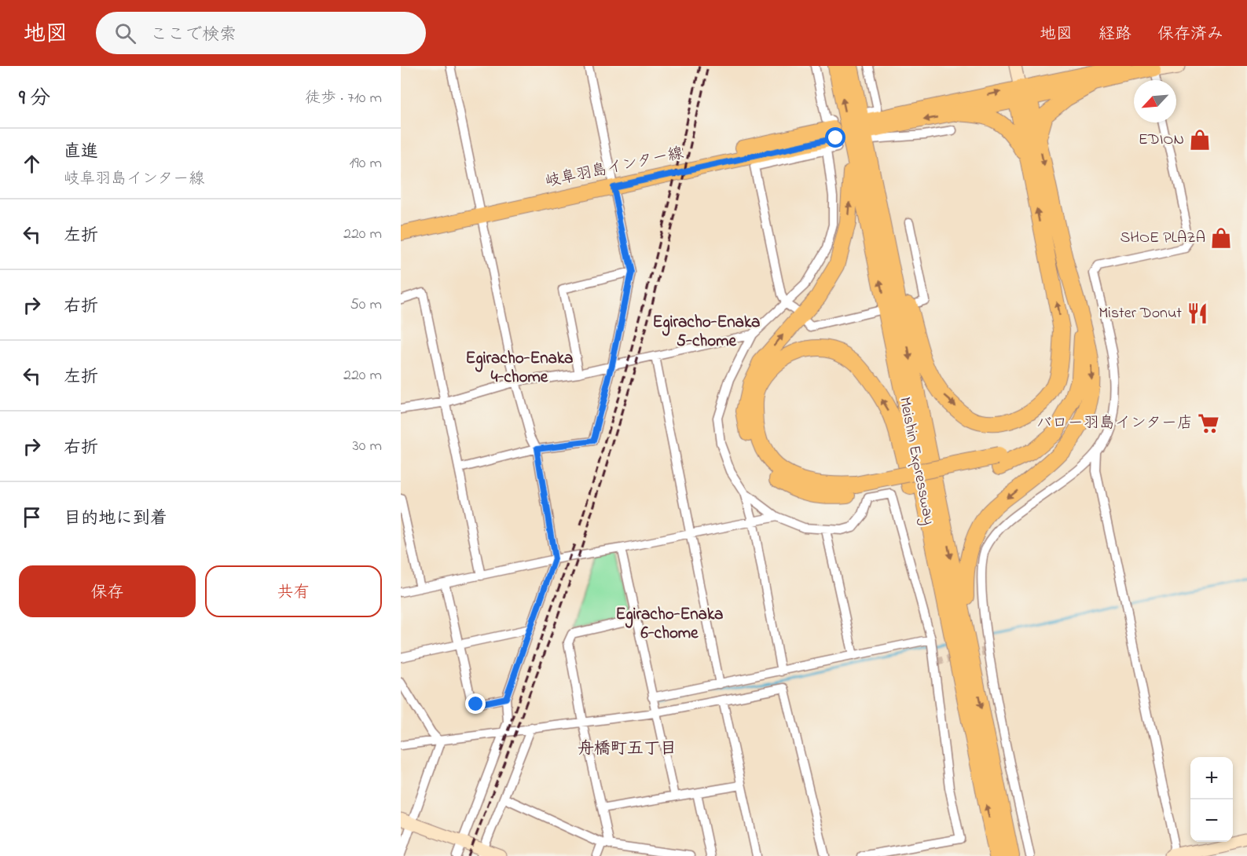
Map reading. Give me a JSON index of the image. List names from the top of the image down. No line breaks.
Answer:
{"streets":{"highway":["Meishin Expressway"],"main road":["岐阜羽島インター線"]},"districts":["Egiracho-Enaka 5-chome","Egiracho-Enaka 4-chome","Egiracho-Enaka 6-chome","舟橋町五丁目"],"places":{"shop":["EDION","SHOE PLAZA"],"restaurant":["Mister Donut"],"supermarket":["バロー羽島インター店"]},"north":"bottom left","page":{"header":"地図","search":"ここで検索","nav":["地図","経路","保存済み"],"heading":["9 分","徒歩 · 710 m"],"list":[["直進","岐阜羽島インター線","190 m"],["左折","220 m"],["右折","50 m"],["左折","220 m"],["右折","30 m"],"目的地に到着"],"buttons":["保存","共有"],"map_buttons":["+","−"]}}
